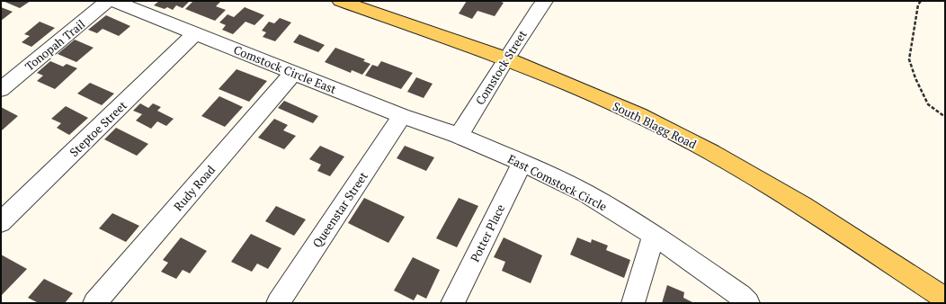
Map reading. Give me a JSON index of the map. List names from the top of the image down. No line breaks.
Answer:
{"streets":{"main road":["South Blagg Road"],"street":["Tonopah Trail","Comstock Street","Comstock Circle East","Steptoe Street","East Comstock Circle","Rudy Road","Queenstar Street","Potter Place"]},"crossings":[["Comstock Street","Comstock Circle East"],["Comstock Street","South Blagg Road"],["Comstock Street","East Comstock Circle"],["Comstock Circle East","Steptoe Street"],["Comstock Circle East","East Comstock Circle"],["Comstock Circle East","Rudy Road"],["Comstock Circle East","Queenstar Street"],["East Comstock Circle","Potter Place"]]}
